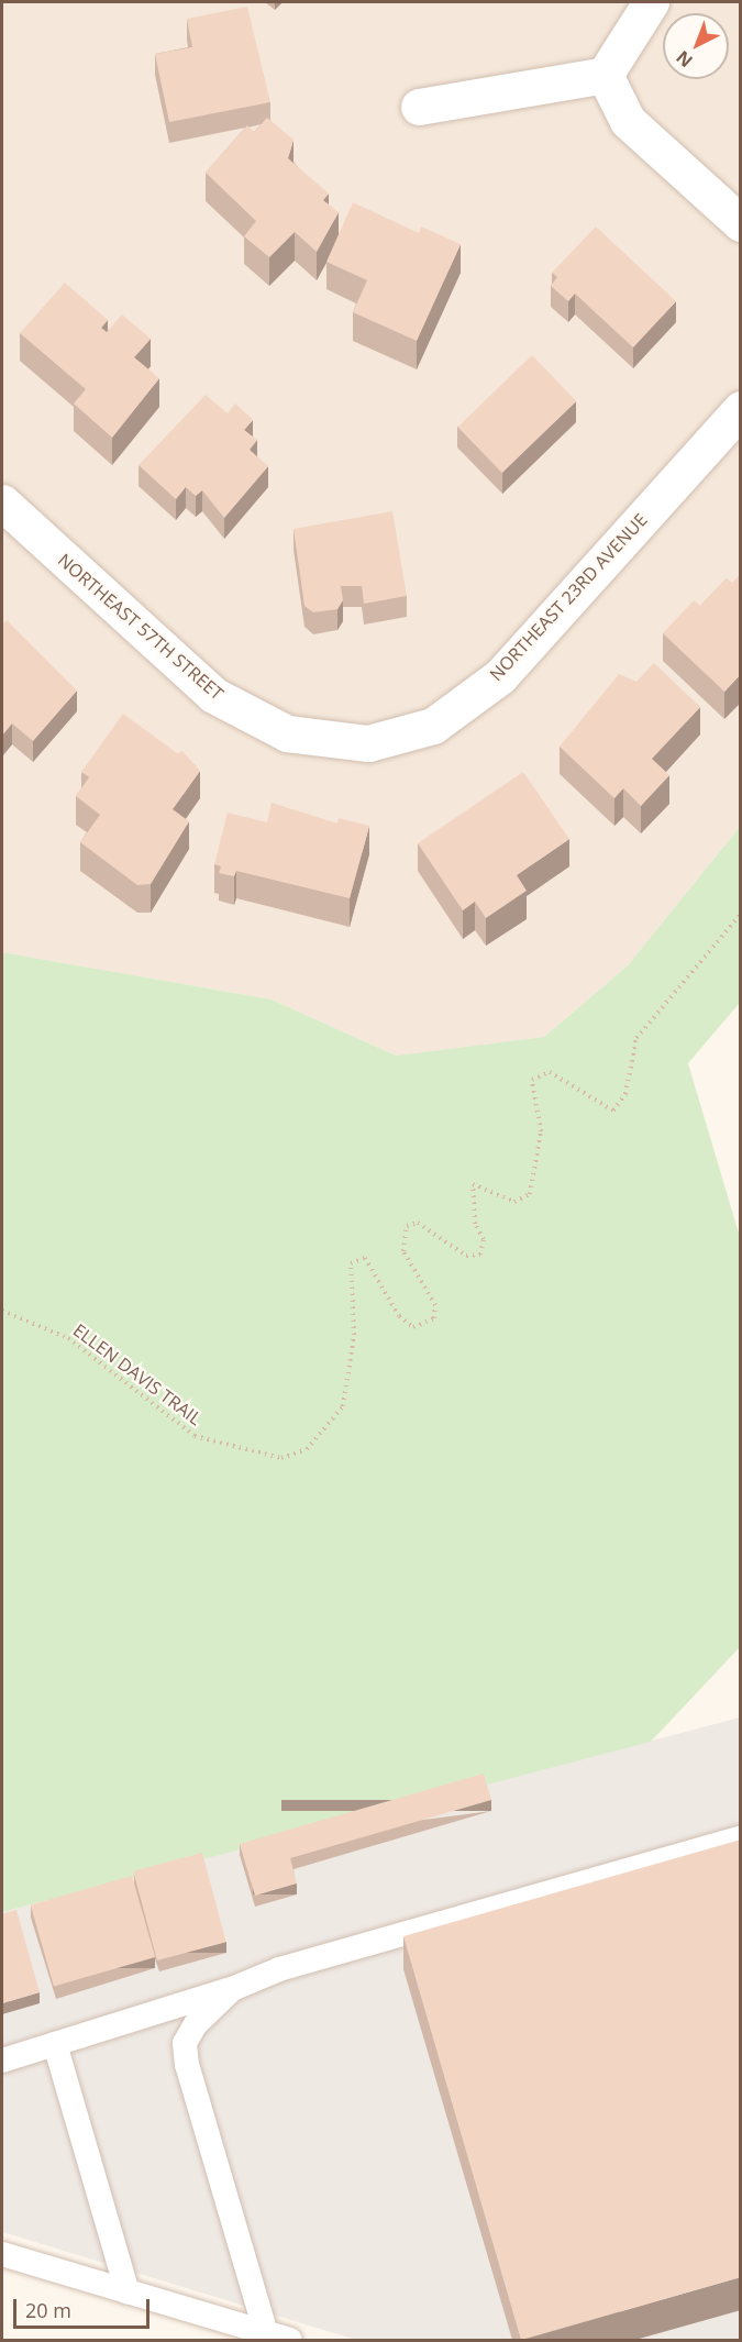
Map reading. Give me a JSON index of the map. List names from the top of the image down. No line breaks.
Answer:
{"streets":{"street":["NORTHEAST 23RD AVENUE","NORTHEAST 57TH STREET"],"path":["ELLEN DAVIS TRAIL"]},"crossings":[["NORTHEAST 23RD AVENUE","NORTHEAST 57TH STREET"]],"scale_bar":"20 m","north":"bottom left"}
